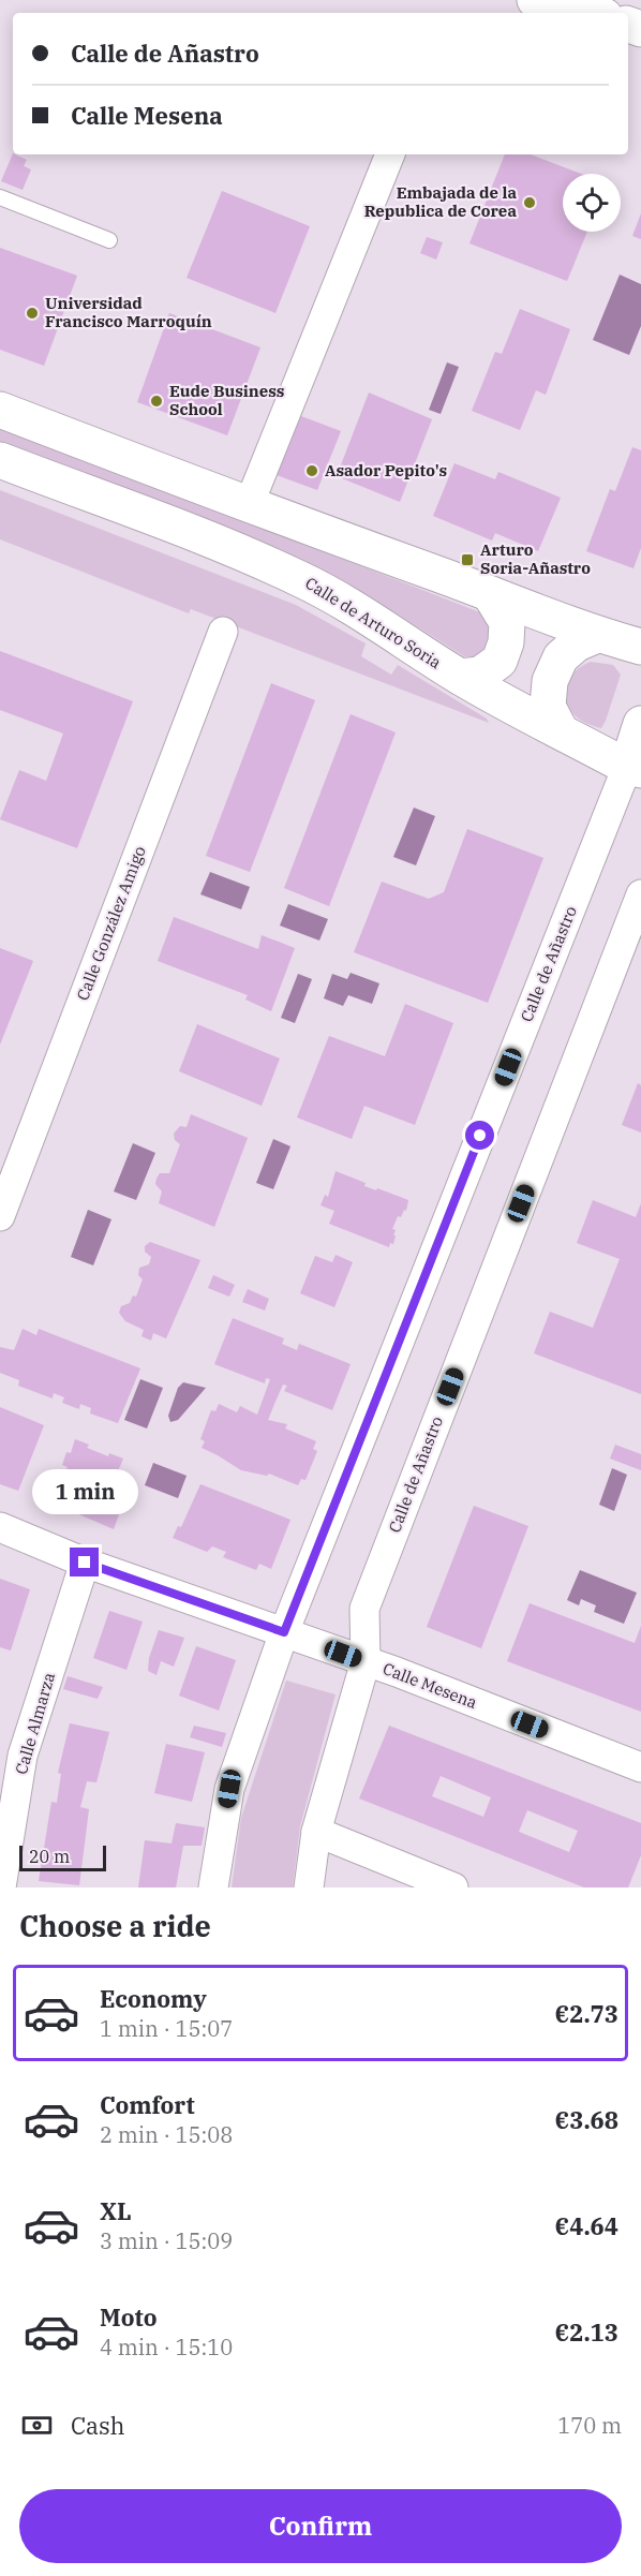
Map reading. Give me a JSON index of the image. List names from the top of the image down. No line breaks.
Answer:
{"streets":{"main road":["Calle de Arturo Soria"],"street":["Calle González Amigo","Calle de Añastro","Calle Mesena","Calle Almarza"]},"crossings":[["Calle de Arturo Soria","Calle de Añastro"],["Calle de Añastro","Calle Mesena"],["Calle Mesena","Calle Almarza"]],"places":{"other":["Embajada de la Republica de Corea","Universidad Francisco Marroquín","Eude Business School","Asador Pepito's"],"transit":["Arturo Soria-Añastro"]},"scale_bar":"20 m","page":{"banner":["Calle de Añastro","Calle Mesena"],"bubble":"1 min","scale":"20 m","heading":"Choose a ride","list":[{"name":"Economy","note":"1 min · 15:07","value":"€2.73"},{"name":"Comfort","note":"2 min · 15:08","value":"€3.68"},{"name":"XL","note":"3 min · 15:09","value":"€4.64"},{"name":"Moto","note":"4 min · 15:10","value":"€2.13"}],"pay":["Cash","170 m"],"buttons":"Confirm"}}
